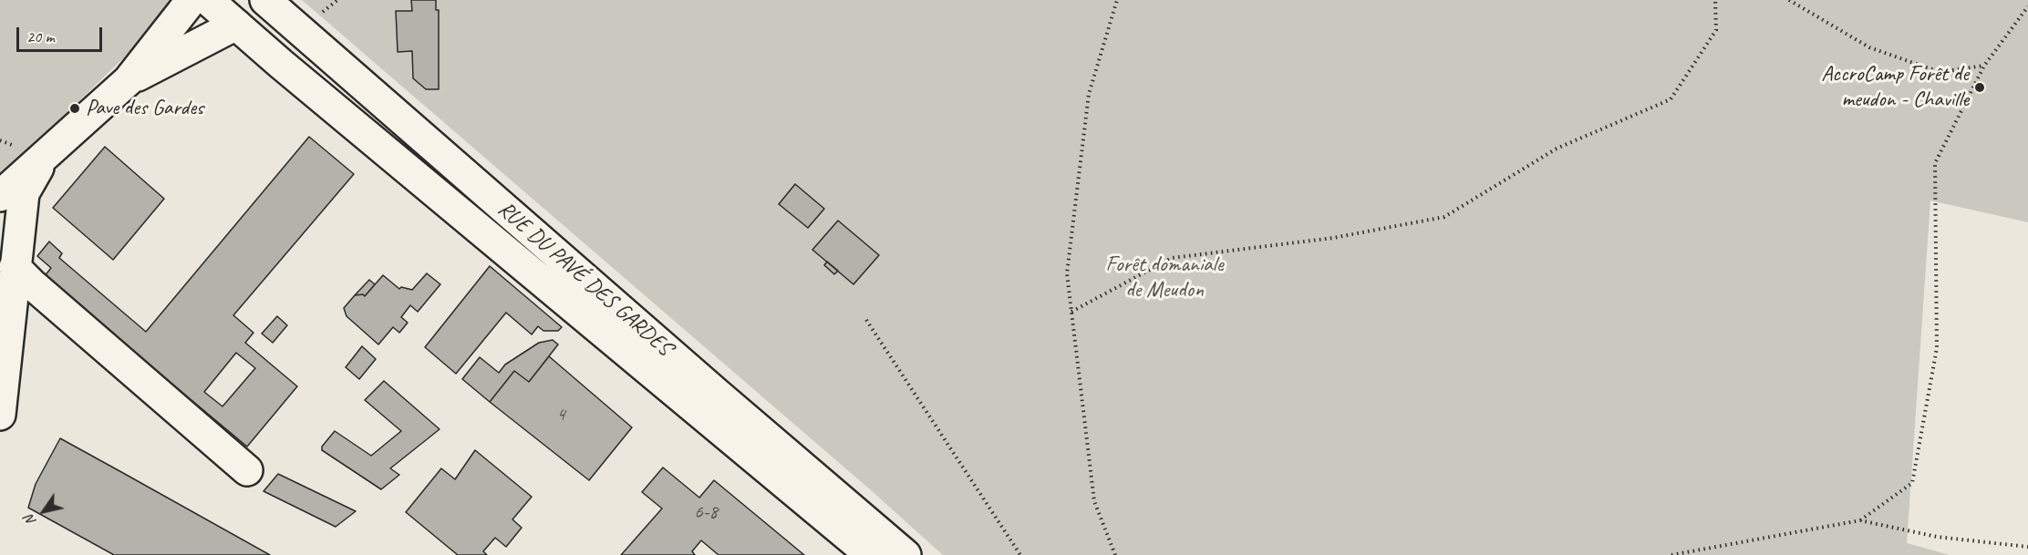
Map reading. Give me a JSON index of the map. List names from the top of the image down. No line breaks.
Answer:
{"streets":{"main road":["RUE DU PAVÉ DES GARDES"]},"parks":["Forêt domaniale de Meudon"],"places":["AccroCamp Forêt de meudon - Chaville","Pave des Gardes"],"house_numbers":["4","6-8"],"scale_bar":"20 m","north":"bottom left"}
